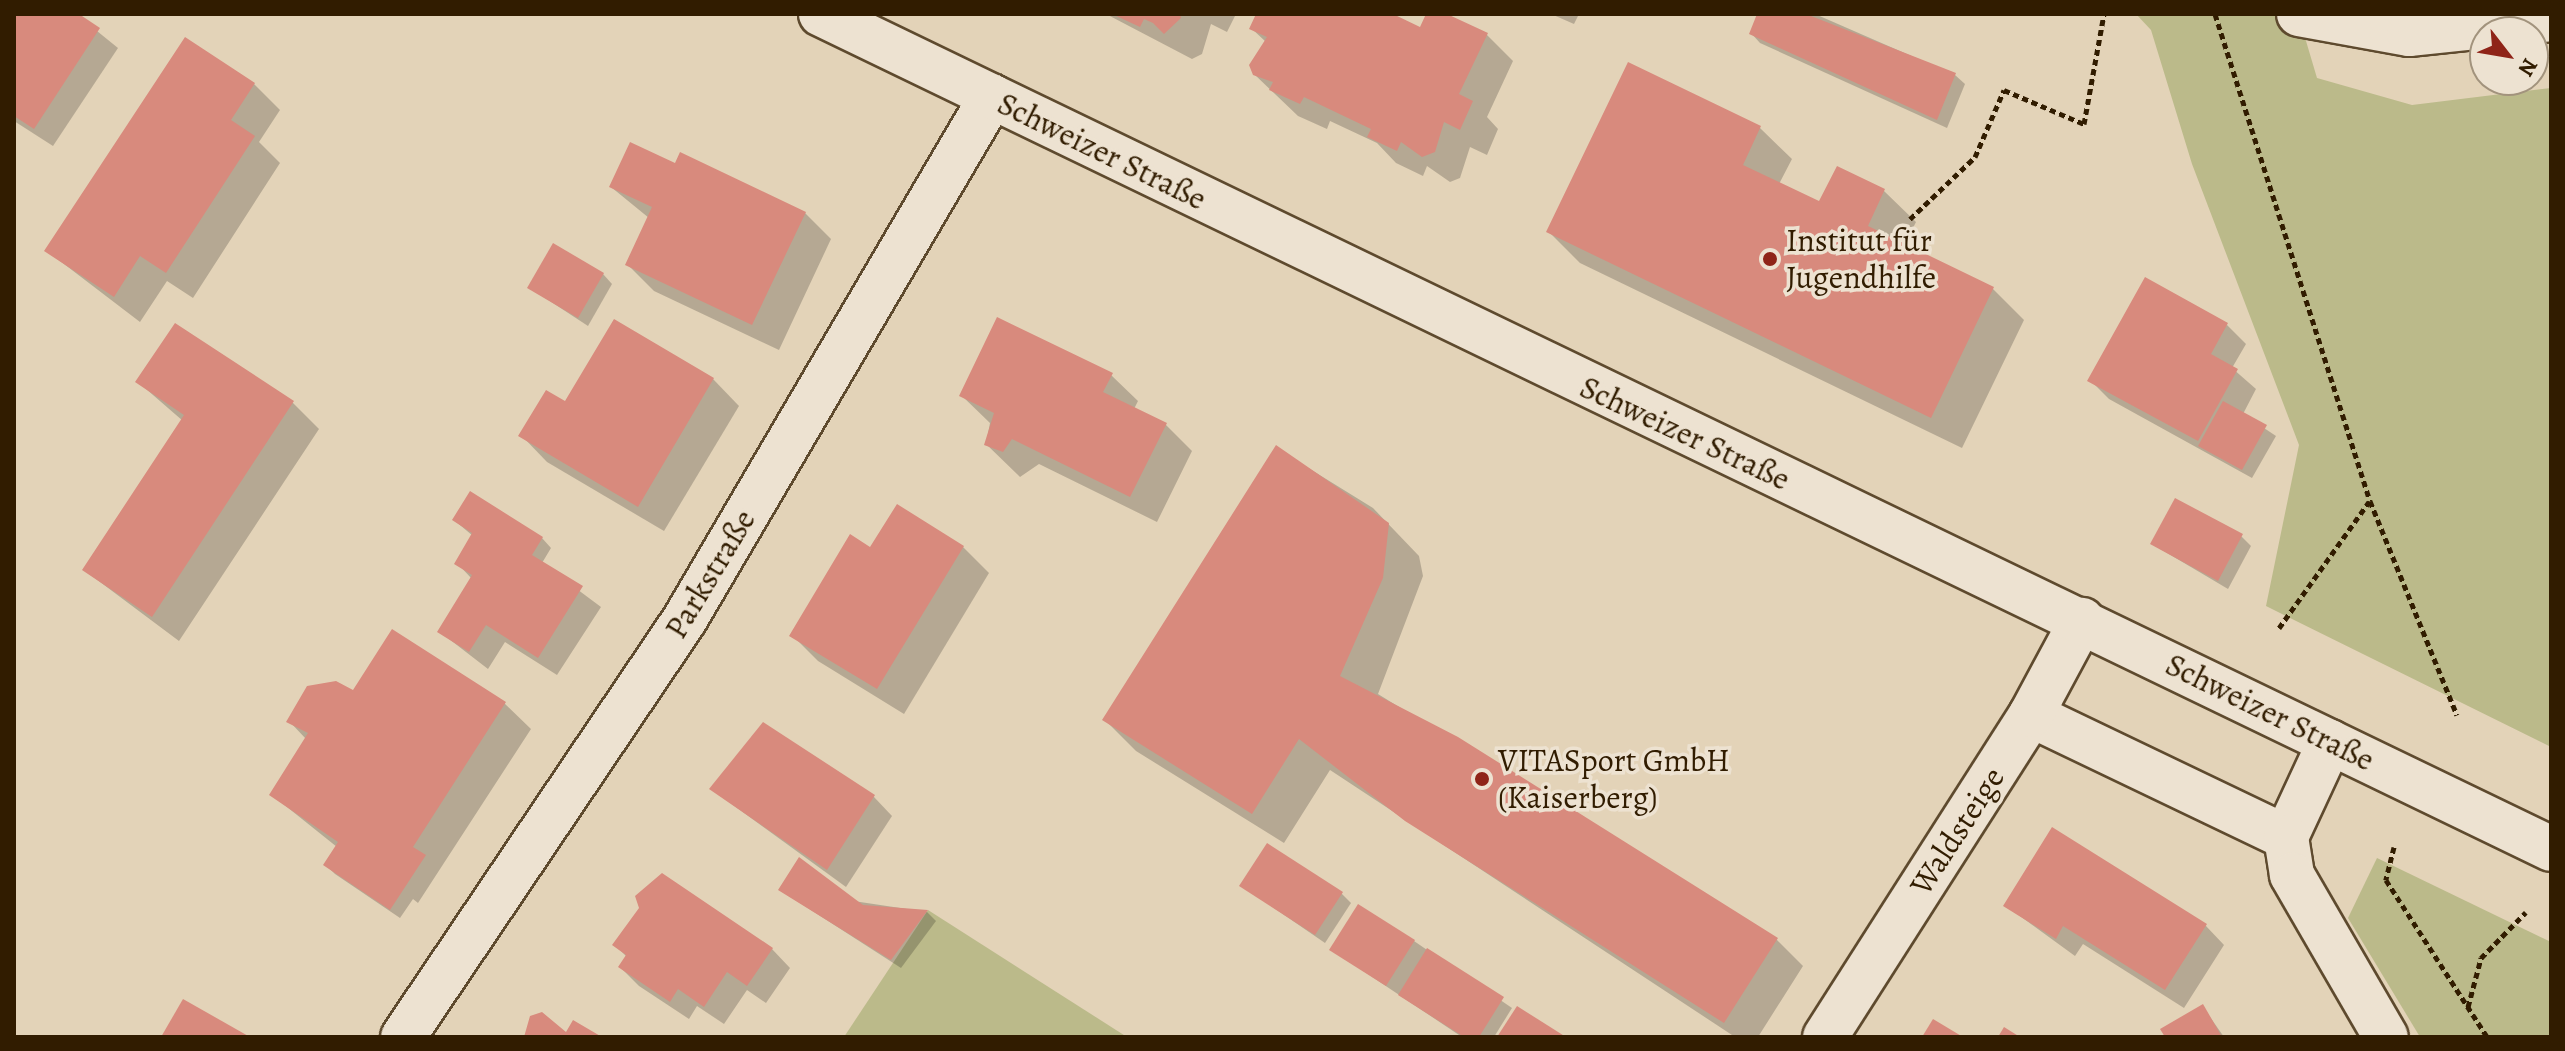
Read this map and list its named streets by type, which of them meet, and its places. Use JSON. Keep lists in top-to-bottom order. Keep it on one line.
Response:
{"streets":{"street":["Schweizer Straße","Parkstraße","Waldsteige"]},"crossings":[["Schweizer Straße","Parkstraße"],["Schweizer Straße","Waldsteige"]],"places":["Institut für Jugendhilfe","VITASport GmbH (Kaiserberg)"],"north":"bottom right"}
